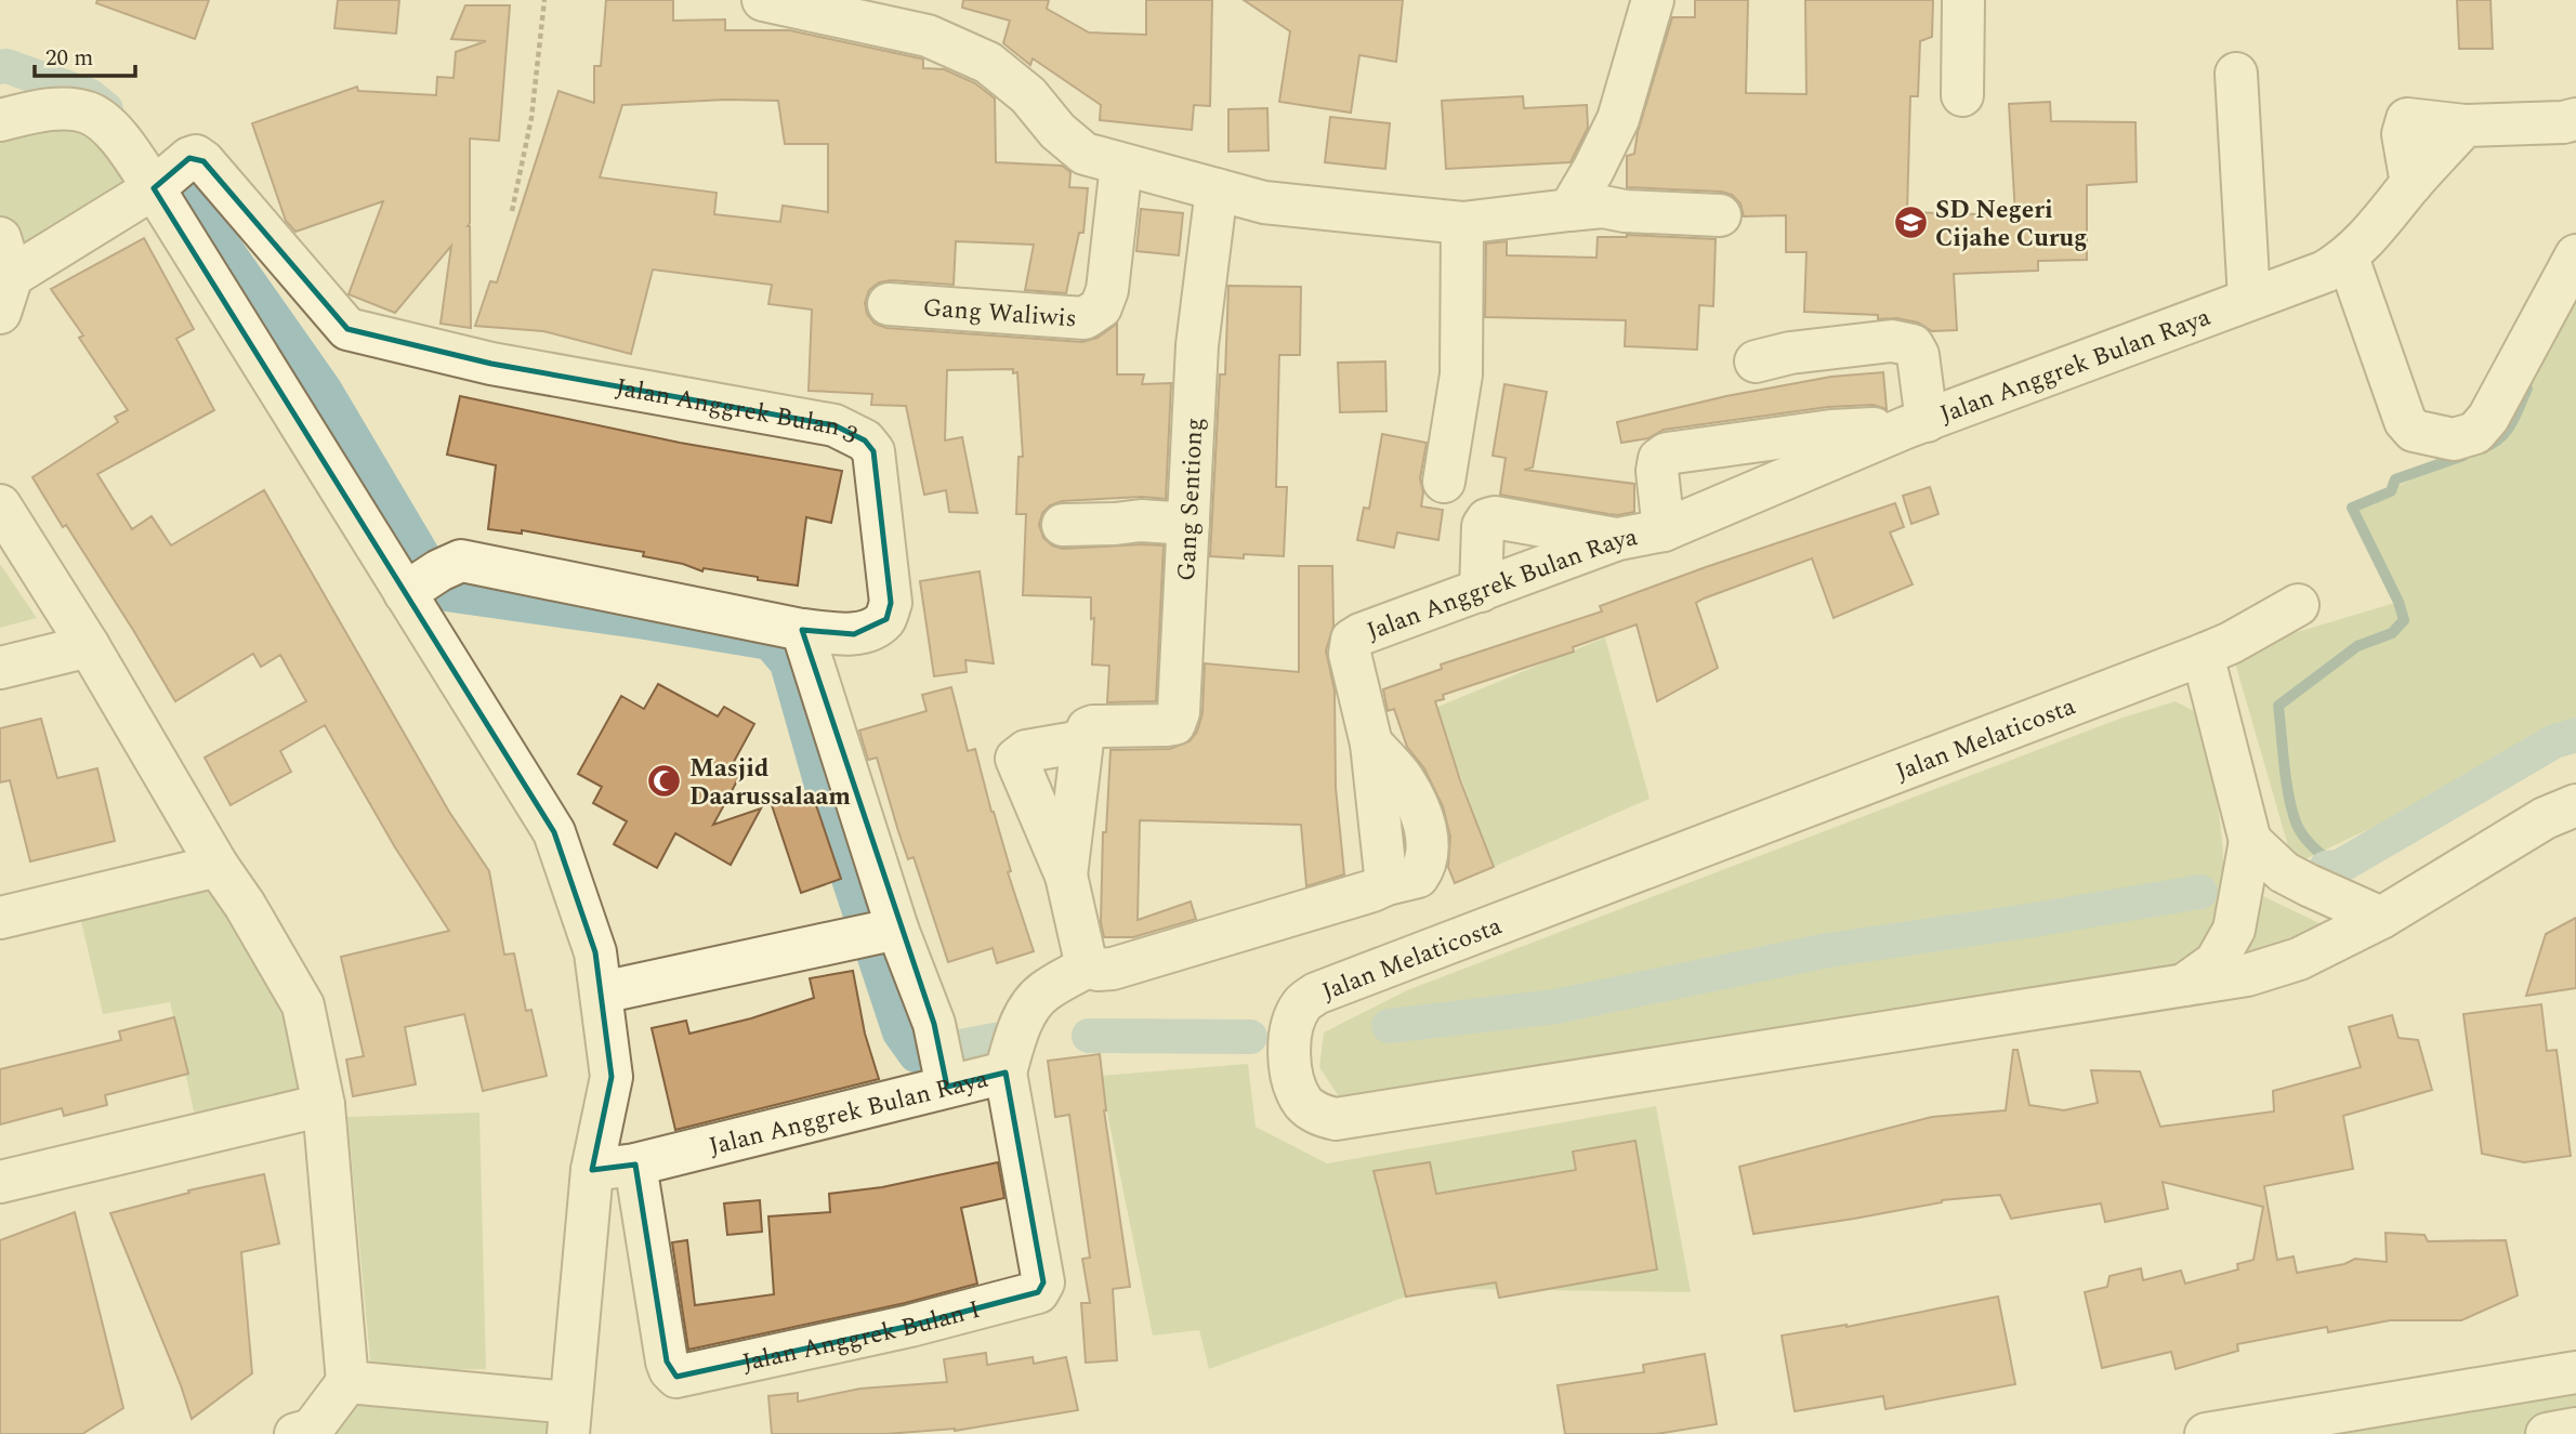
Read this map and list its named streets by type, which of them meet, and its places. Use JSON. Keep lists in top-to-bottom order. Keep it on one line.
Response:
{"streets":{"street":["Gang Waliwis","Jalan Anggrek Bulan Raya","Jalan Anggrek Bulan 3","Gang Sentiong","Jalan Melaticosta","Jalan Anggrek Bulan I"]},"crossings":[["Jalan Anggrek Bulan Raya","Jalan Anggrek Bulan I"]],"places":{"school or university":["SD Negeri Cijahe Curug"],"mosque":["Masjid Daarussalaam"]},"scale_bar":"20 m"}
